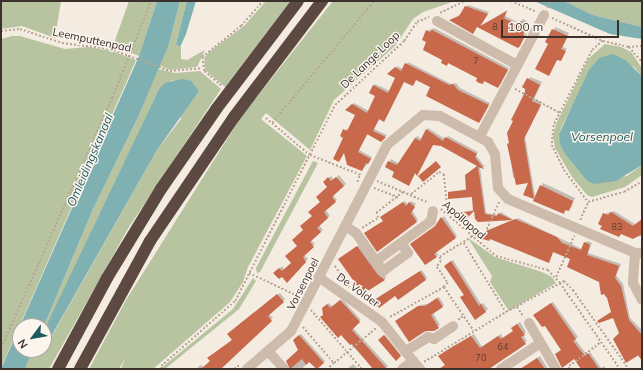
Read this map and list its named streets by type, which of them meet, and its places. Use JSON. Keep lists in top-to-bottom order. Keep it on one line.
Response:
{"streets":{"street":["Vorsenpoel","De Volder"],"path":["Leemputtenpad","De Lange Loop","Apollopad"]},"crossings":[["De Lange Loop","Apollopad"],["Apollopad","Vorsenpoel"],["Vorsenpoel","De Volder"]],"water":["Vorsenpoel","Omleidingskanaal"],"house_numbers":["8","7","83","64","70"],"scale_bar":"100 m","north":"bottom left"}
